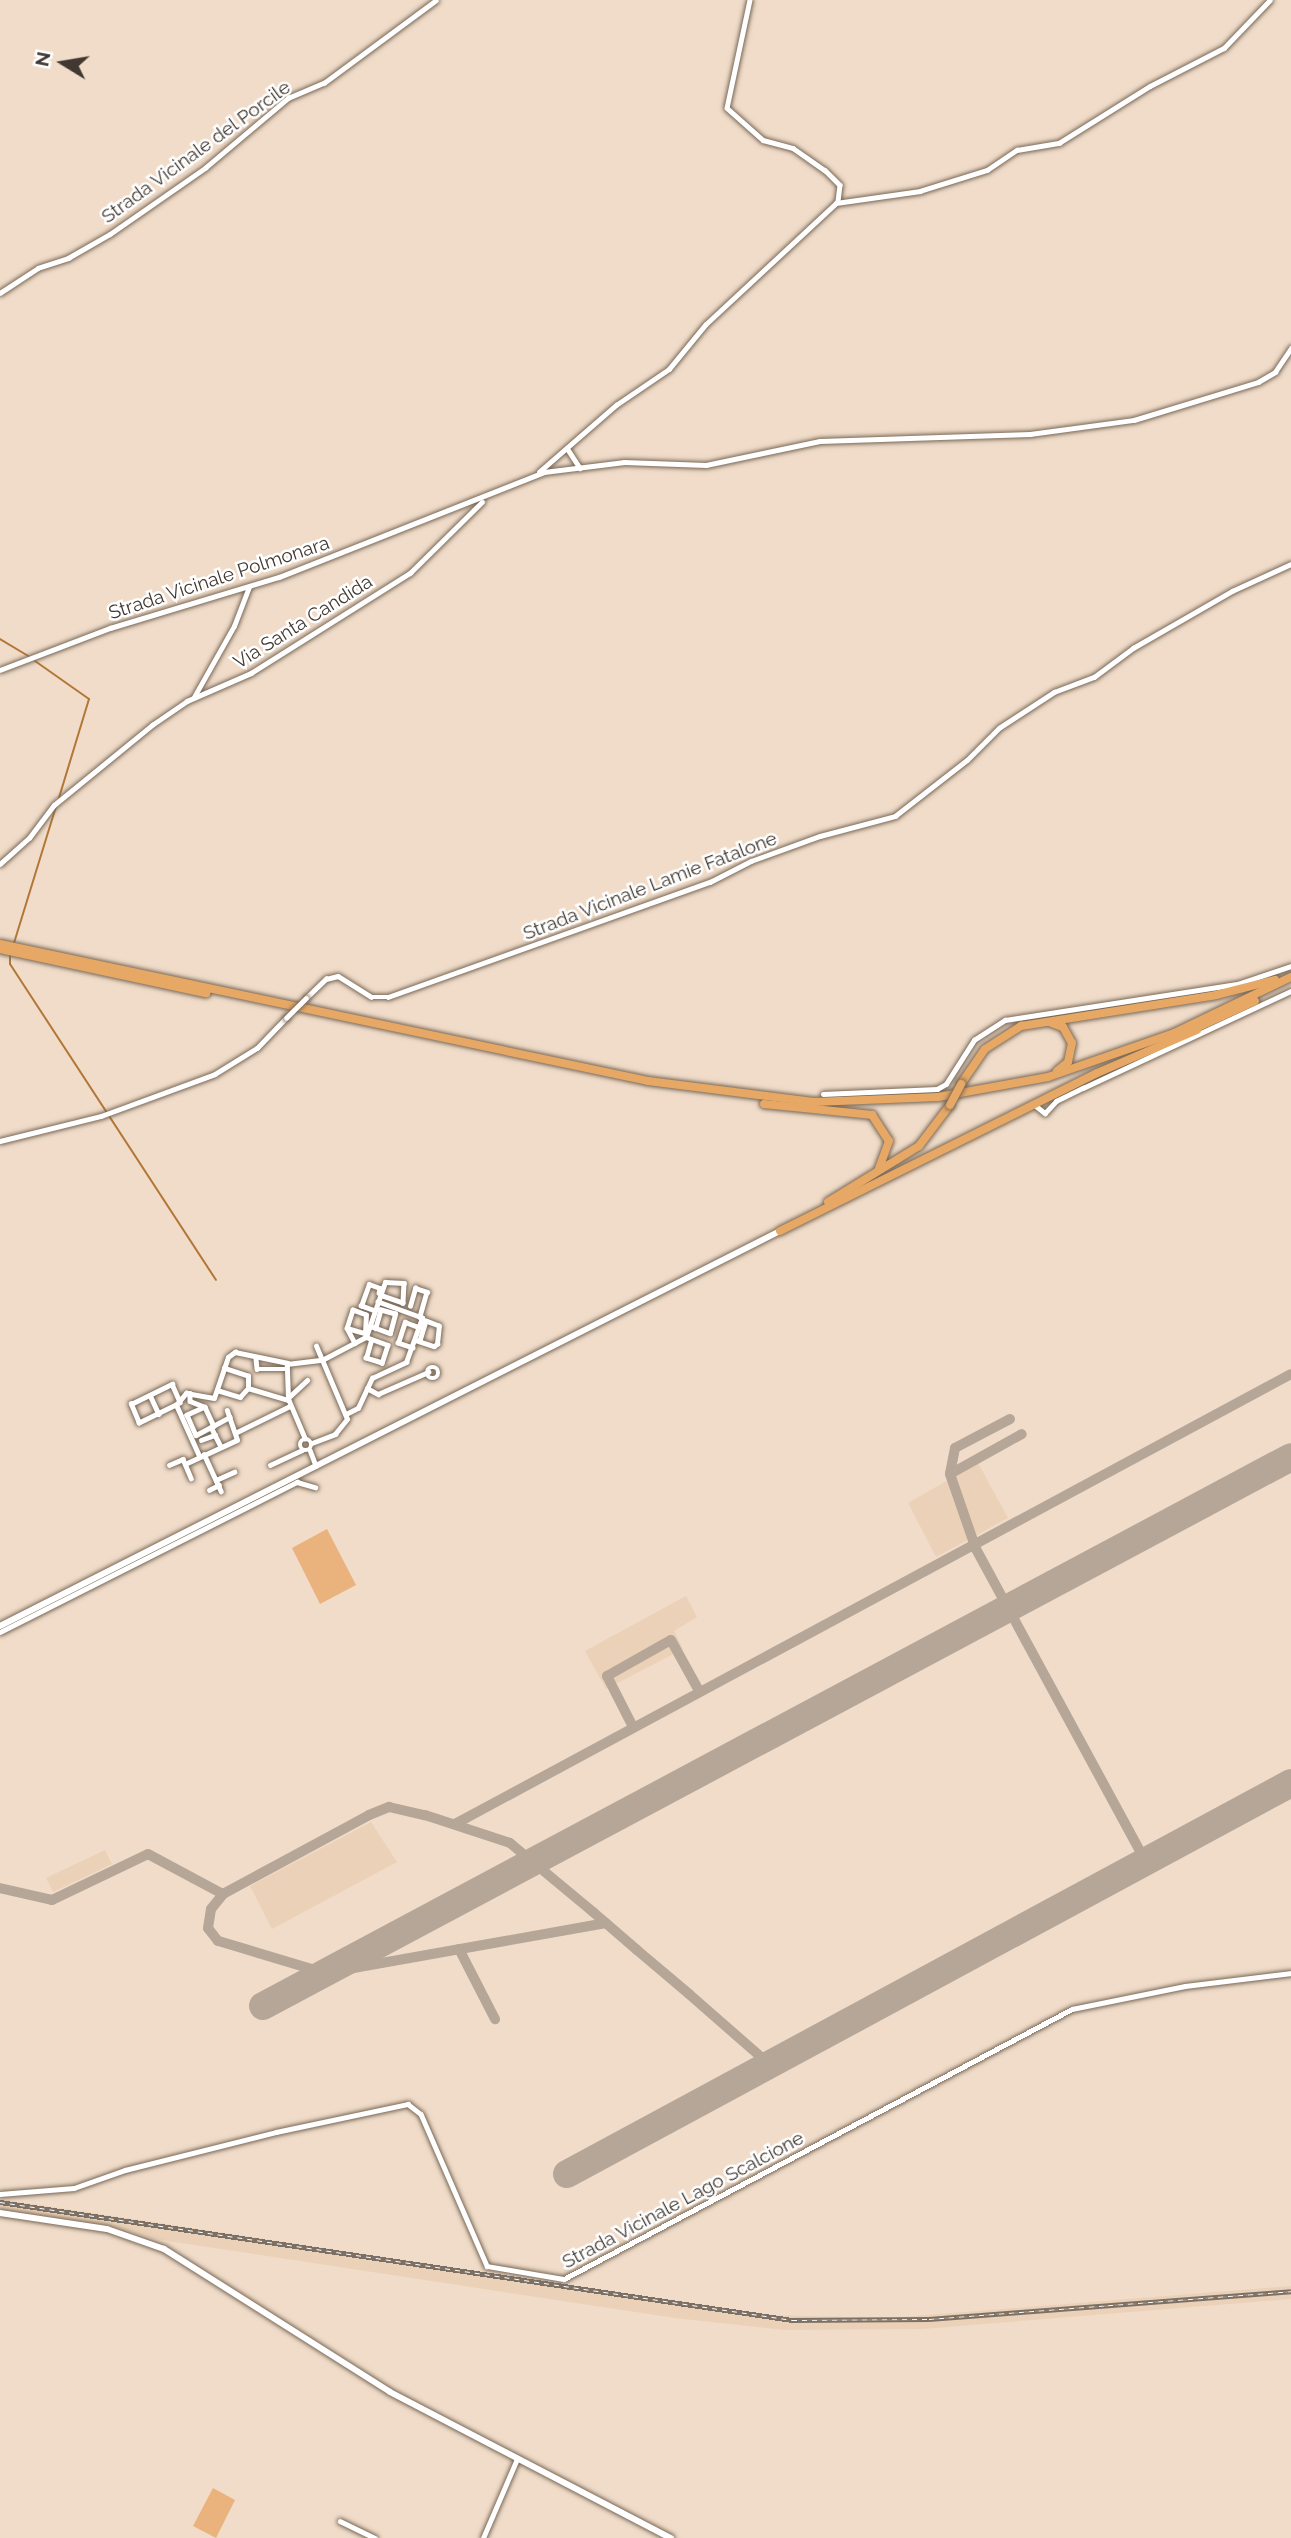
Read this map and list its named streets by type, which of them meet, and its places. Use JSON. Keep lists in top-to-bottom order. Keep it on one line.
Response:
{"streets":{"street":["Strada Vicinale del Porcile","Strada Vicinale Polmonara","Via Santa Candida","Strada Vicinale Lamie Fatalone","Strada Vicinale Lago Scalcione"]},"crossings":[["Strada Vicinale Polmonara","Via Santa Candida"]],"north":"left"}
